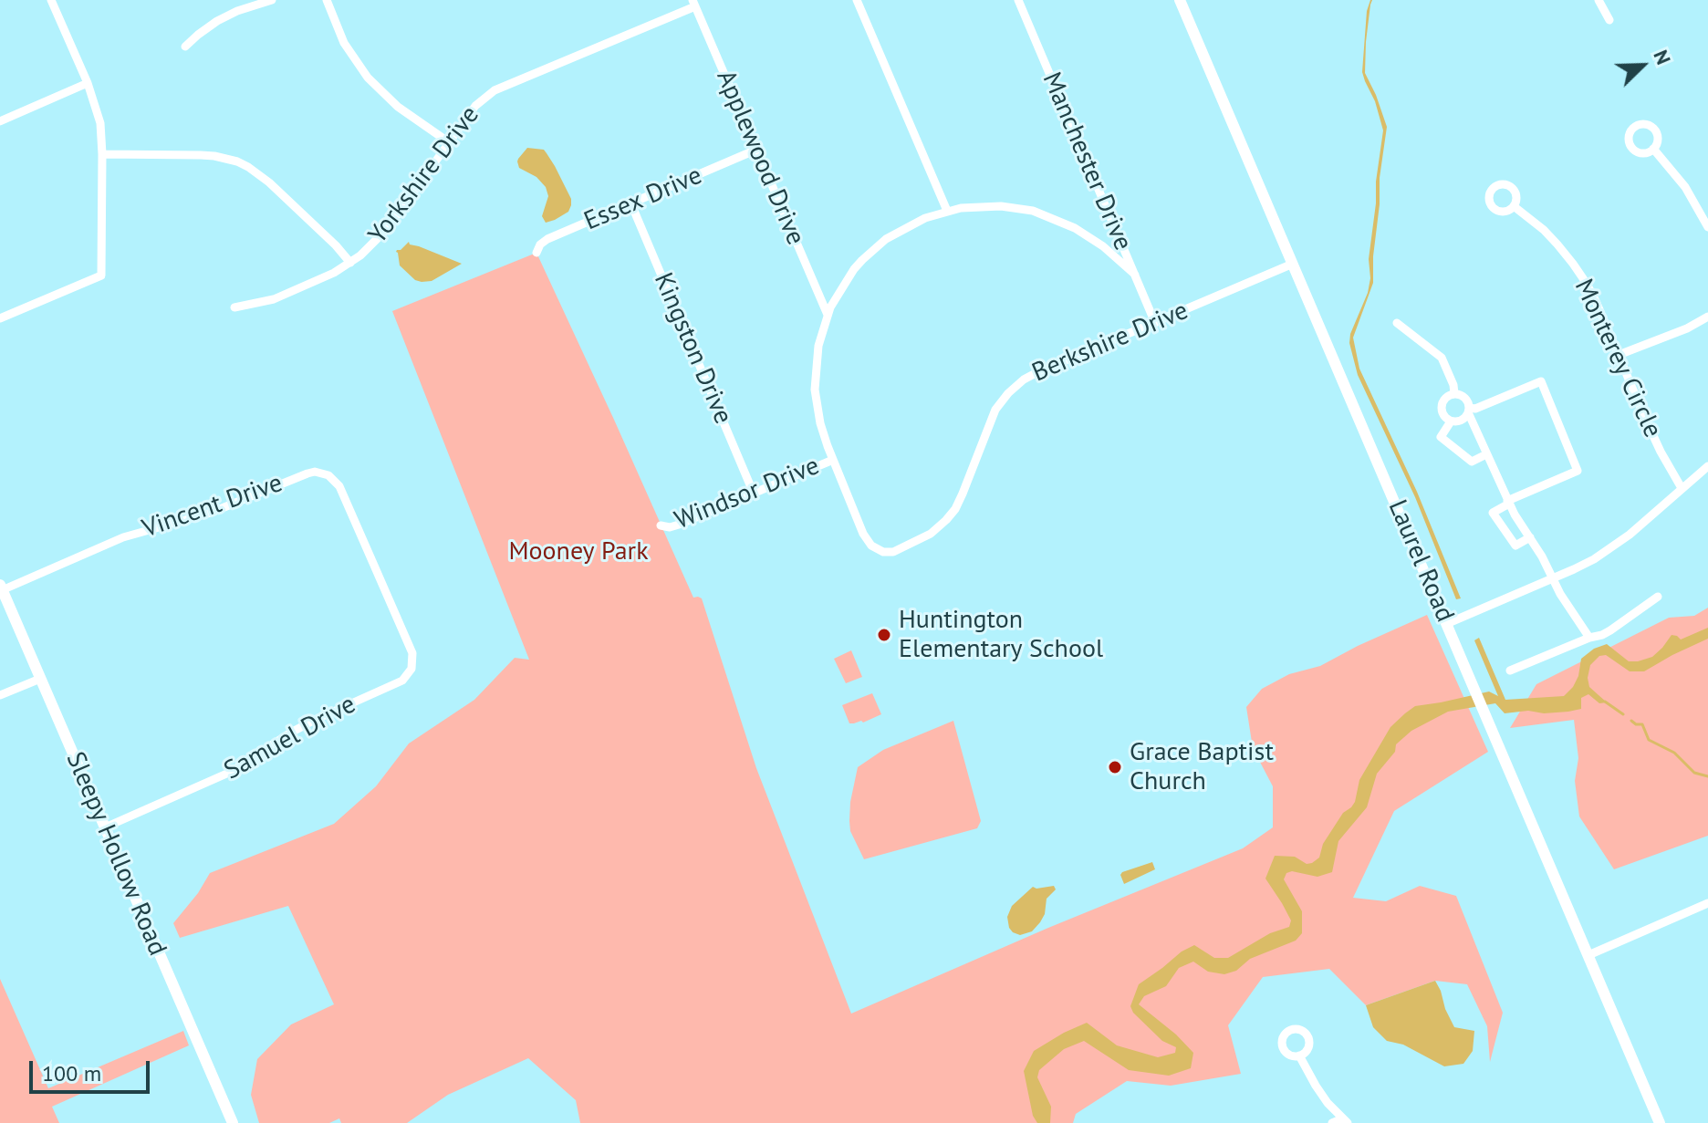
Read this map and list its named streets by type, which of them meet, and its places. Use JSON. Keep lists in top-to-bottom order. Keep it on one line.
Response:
{"streets":{"street":["Applewood Drive","Manchester Drive","Yorkshire Drive","Essex Drive","Berkshire Drive","Kingston Drive","Monterey Circle","Windsor Drive","Vincent Drive","Laurel Road","Samuel Drive","Sleepy Hollow Road"]},"crossings":[["Applewood Drive","Yorkshire Drive"],["Applewood Drive","Essex Drive"],["Manchester Drive","Berkshire Drive"],["Essex Drive","Kingston Drive"],["Berkshire Drive","Windsor Drive"],["Berkshire Drive","Laurel Road"],["Kingston Drive","Windsor Drive"],["Vincent Drive","Samuel Drive"],["Vincent Drive","Sleepy Hollow Road"],["Samuel Drive","Sleepy Hollow Road"]],"parks":["Mooney Park"],"places":["Huntington Elementary School","Grace Baptist Church"],"scale_bar":"100 m","north":"top right"}
